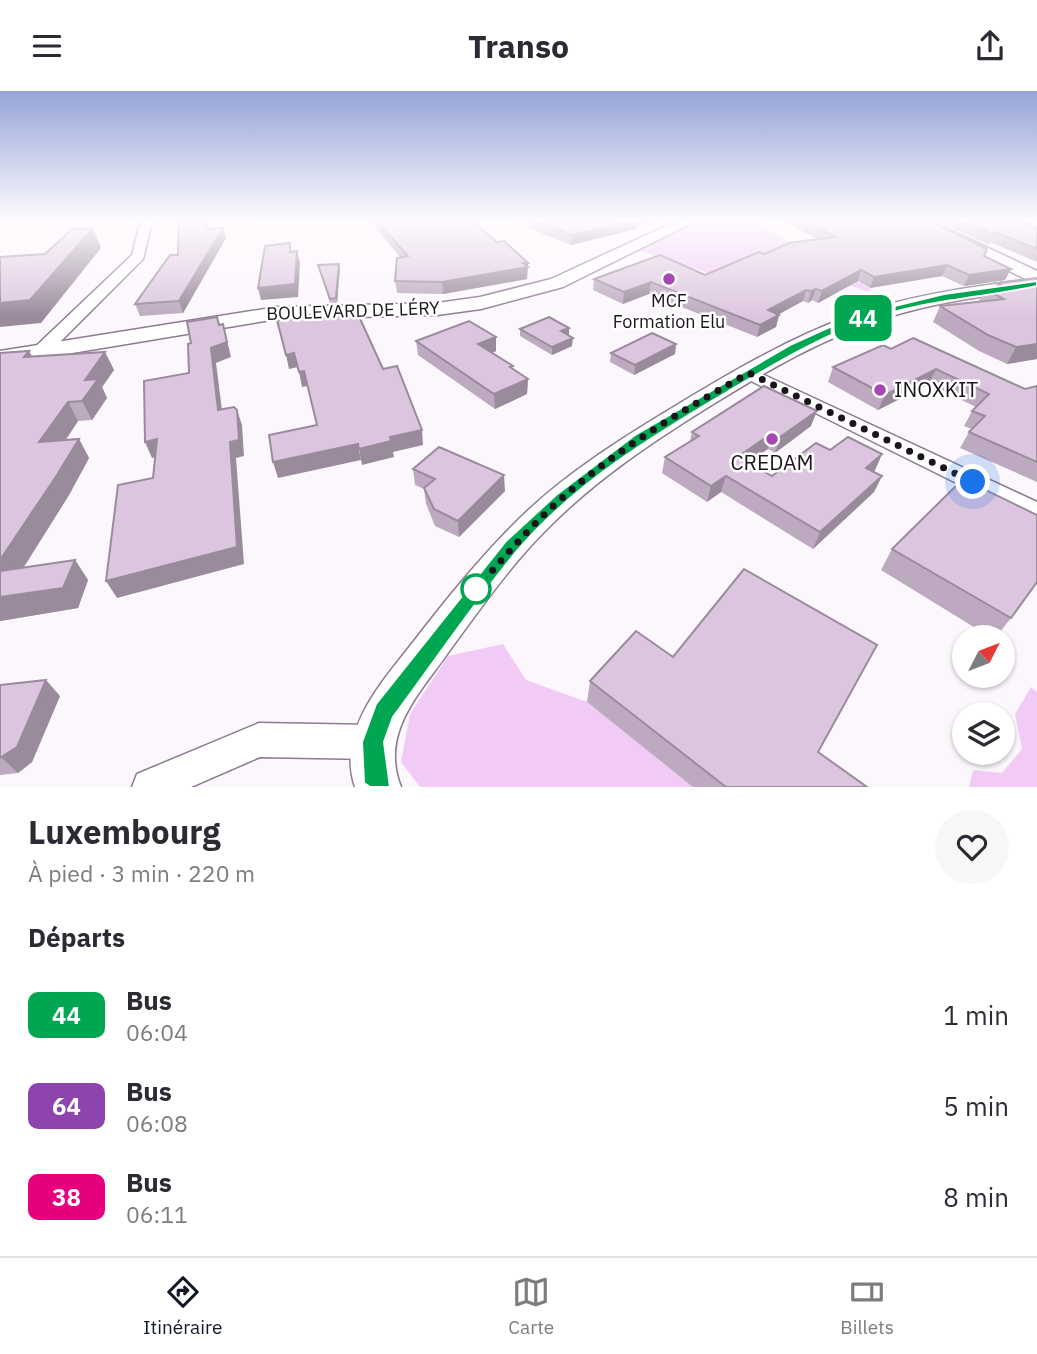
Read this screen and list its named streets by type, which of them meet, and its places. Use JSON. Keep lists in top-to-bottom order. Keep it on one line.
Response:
{"streets":{"street":["BOULEVARD DE LÉRY"]},"places":["MCF Formation Elu","INOXKIT","CREDAM"],"lines":["bus line 44"],"north":"top right","page":{"header":"Transo","on_map":"44","heading":[["Luxembourg","À pied · 3 min · 220 m"],"Départs"],"list":[{"mark":"44","name":"Bus","note":"06:04","value":"1 min"},{"mark":"64","name":"Bus","note":"06:08","value":"5 min"},{"mark":"38","name":"Bus","note":"06:11","value":"8 min"}],"tabs":["Itinéraire","Carte","Billets"]}}
